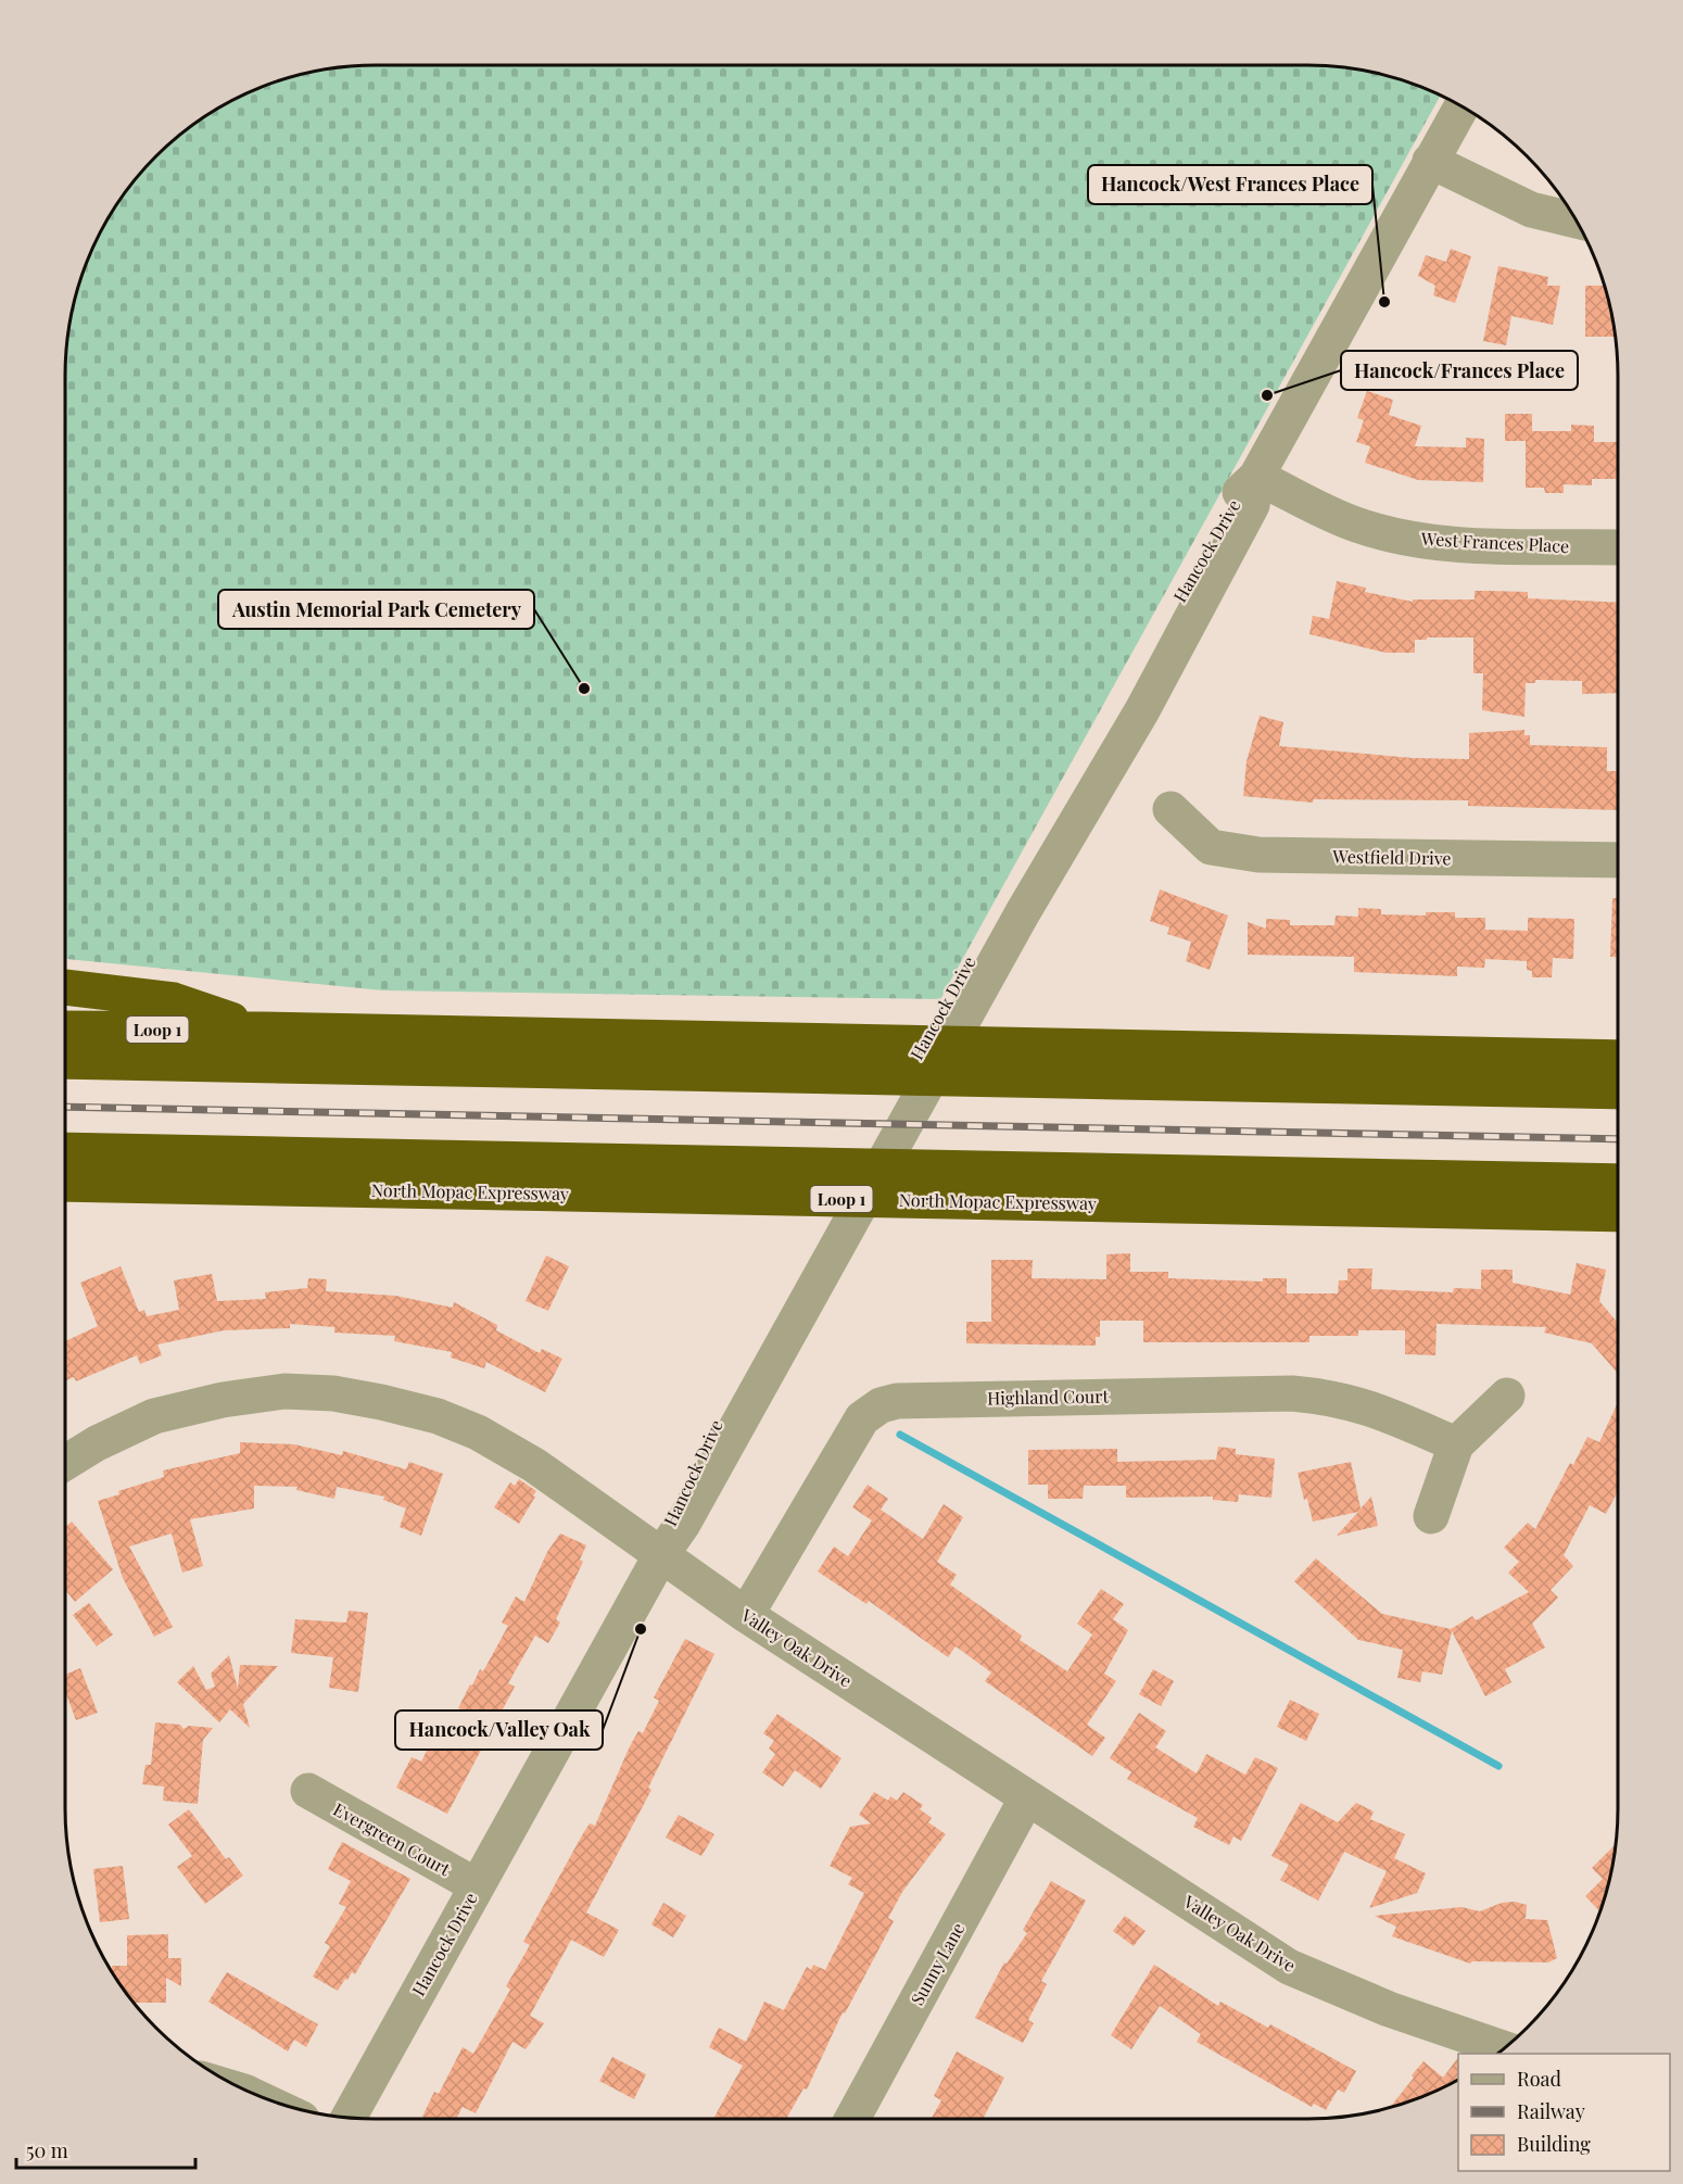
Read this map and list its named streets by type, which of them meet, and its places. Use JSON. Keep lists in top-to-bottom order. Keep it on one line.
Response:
{"streets":{"highway":["Loop 1","North Mopac Expressway"],"street":["West Frances Place","Hancock Drive","Westfield Drive","Highland Court","Valley Oak Drive","Evergreen Court","Sunny Lane"]},"crossings":[["West Frances Place","Hancock Drive"],["Hancock Drive","Valley Oak Drive"],["Hancock Drive","Evergreen Court"],["Highland Court","Valley Oak Drive"],["Valley Oak Drive","Sunny Lane"]],"places":["Hancock/West Frances Place","Hancock/Frances Place","Austin Memorial Park Cemetery","Hancock/Valley Oak"],"legend":["Road","Railway","Building"],"scale_bar":"50 m"}
